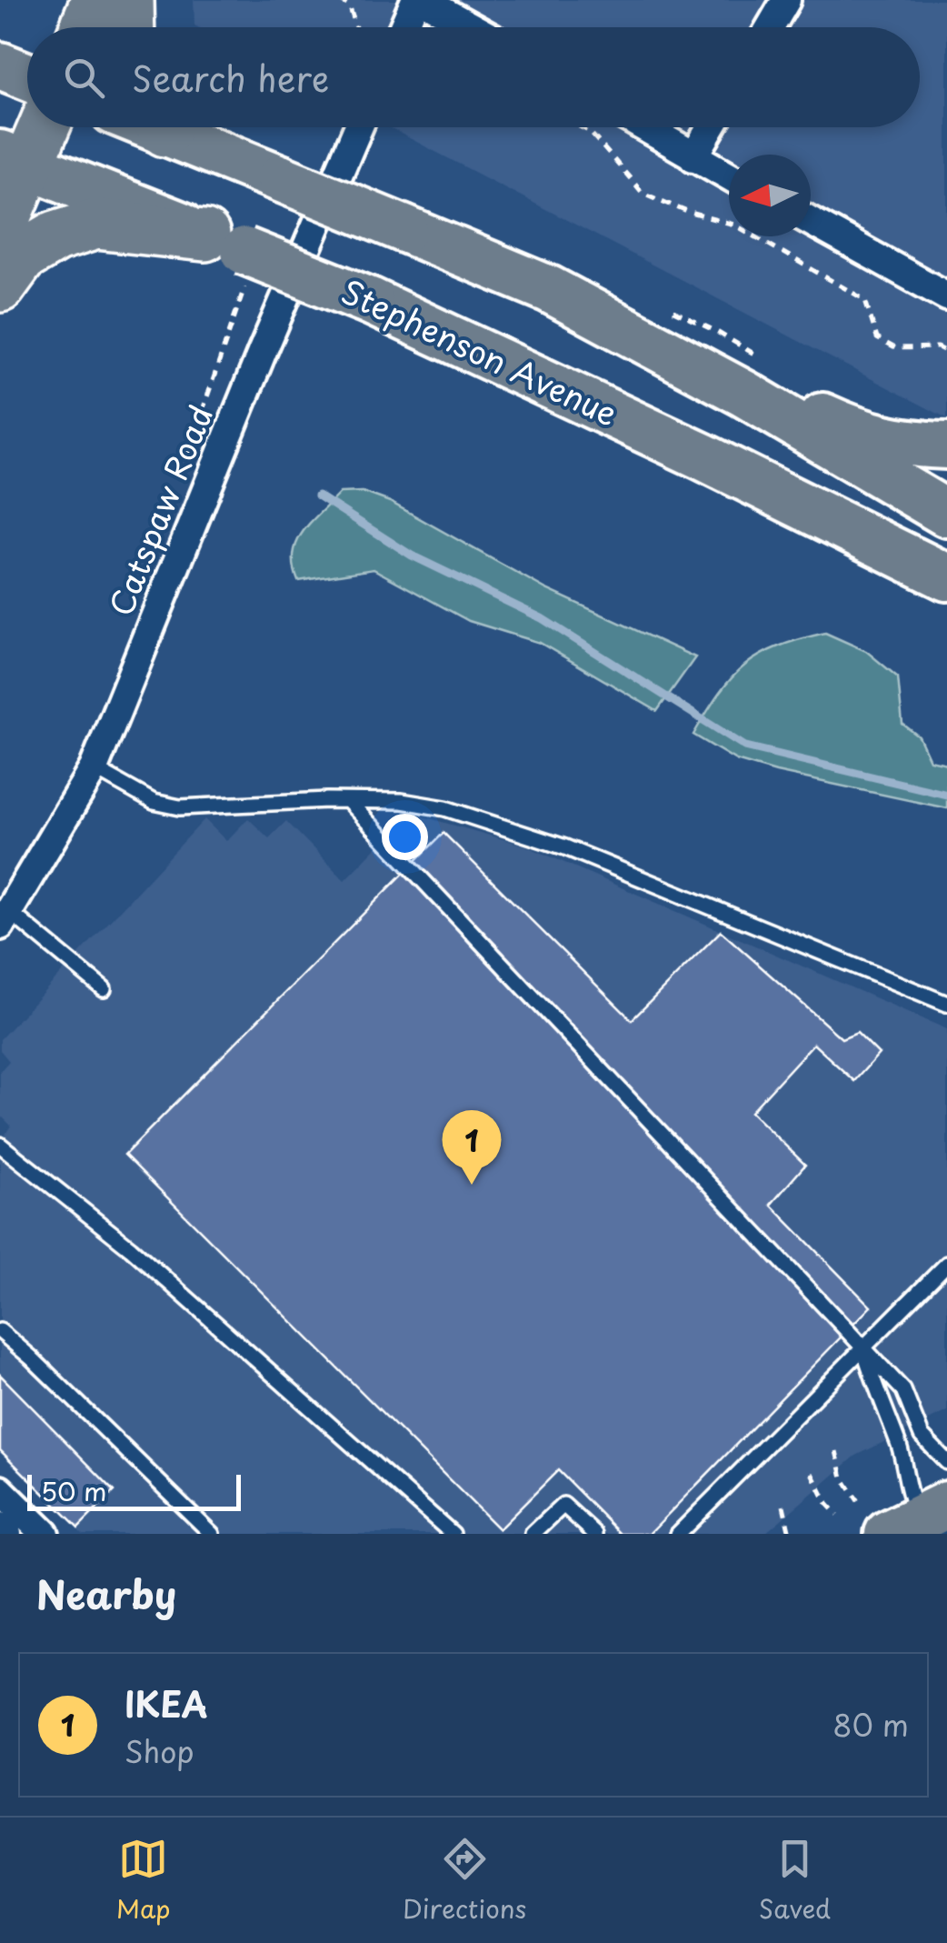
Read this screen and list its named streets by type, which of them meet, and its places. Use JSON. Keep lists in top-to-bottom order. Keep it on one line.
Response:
{"streets":{"main road":["Stephenson Avenue"],"street":["Catspaw Road"]},"scale_bar":"50 m","north":"left","page":{"search":"Search here","pins":"1","scale":"50 m","heading":"Nearby","list":[{"mark":"1","name":"IKEA","note":"Shop","value":"80 m"}],"nav":["Map","Directions","Saved"]}}
